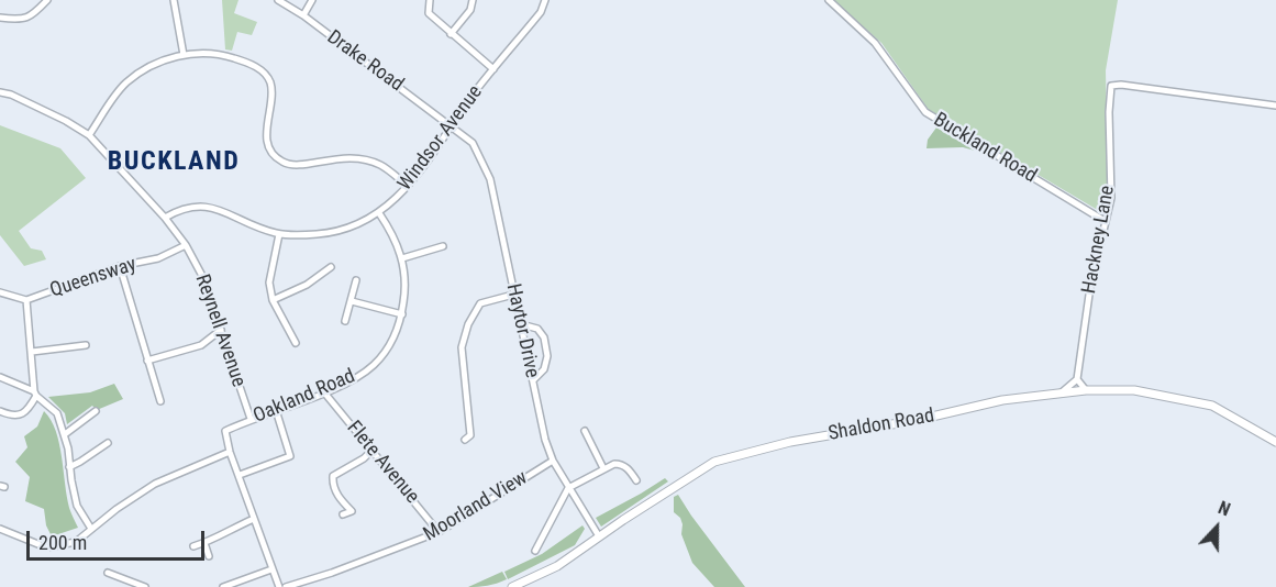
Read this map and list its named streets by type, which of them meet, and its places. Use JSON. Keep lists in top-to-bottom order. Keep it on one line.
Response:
{"streets":{"street":["Drake Road","Windsor Avenue","Buckland Road","Hackney Lane","Queensway","Reynell Avenue","Haytor Drive","Oakland Road","Shaldon Road","Flete Avenue","Moorland View"]},"crossings":[["Drake Road","Windsor Avenue"],["Drake Road","Haytor Drive"],["Windsor Avenue","Reynell Avenue"],["Windsor Avenue","Haytor Drive"],["Windsor Avenue","Oakland Road"],["Buckland Road","Hackney Lane"],["Queensway","Reynell Avenue"],["Reynell Avenue","Oakland Road"],["Haytor Drive","Shaldon Road"],["Haytor Drive","Moorland View"],["Oakland Road","Flete Avenue"],["Flete Avenue","Moorland View"]],"districts":["BUCKLAND"],"scale_bar":"200 m","north":"top"}
